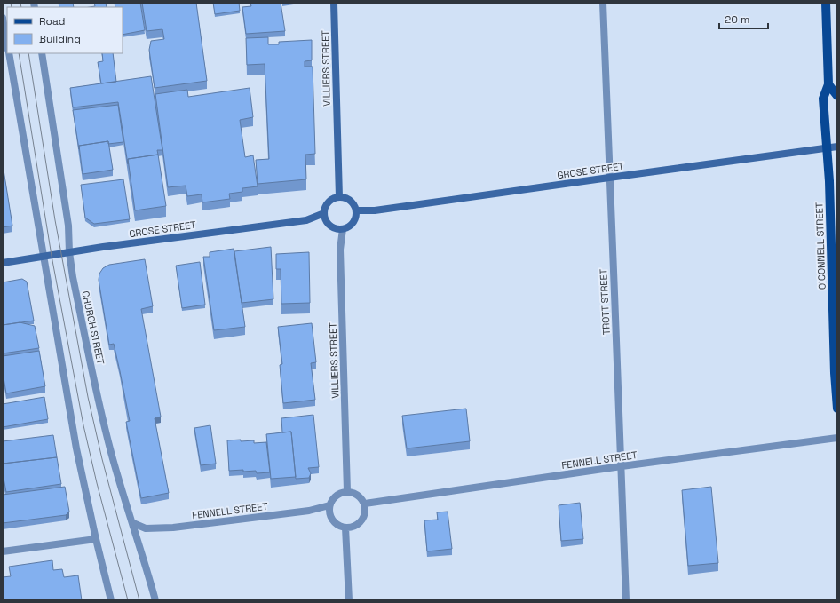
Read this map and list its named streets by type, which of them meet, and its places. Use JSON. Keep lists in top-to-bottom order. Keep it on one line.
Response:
{"streets":{"main road":["O'CONNELL STREET"],"street":["VILLIERS STREET","GROSE STREET","TROTT STREET","CHURCH STREET","FENNELL STREET"]},"crossings":[["VILLIERS STREET","GROSE STREET"],["VILLIERS STREET","FENNELL STREET"],["GROSE STREET","O'CONNELL STREET"],["GROSE STREET","TROTT STREET"],["GROSE STREET","CHURCH STREET"],["TROTT STREET","FENNELL STREET"],["CHURCH STREET","FENNELL STREET"]],"legend":["Road","Building"],"scale_bar":"20 m"}
